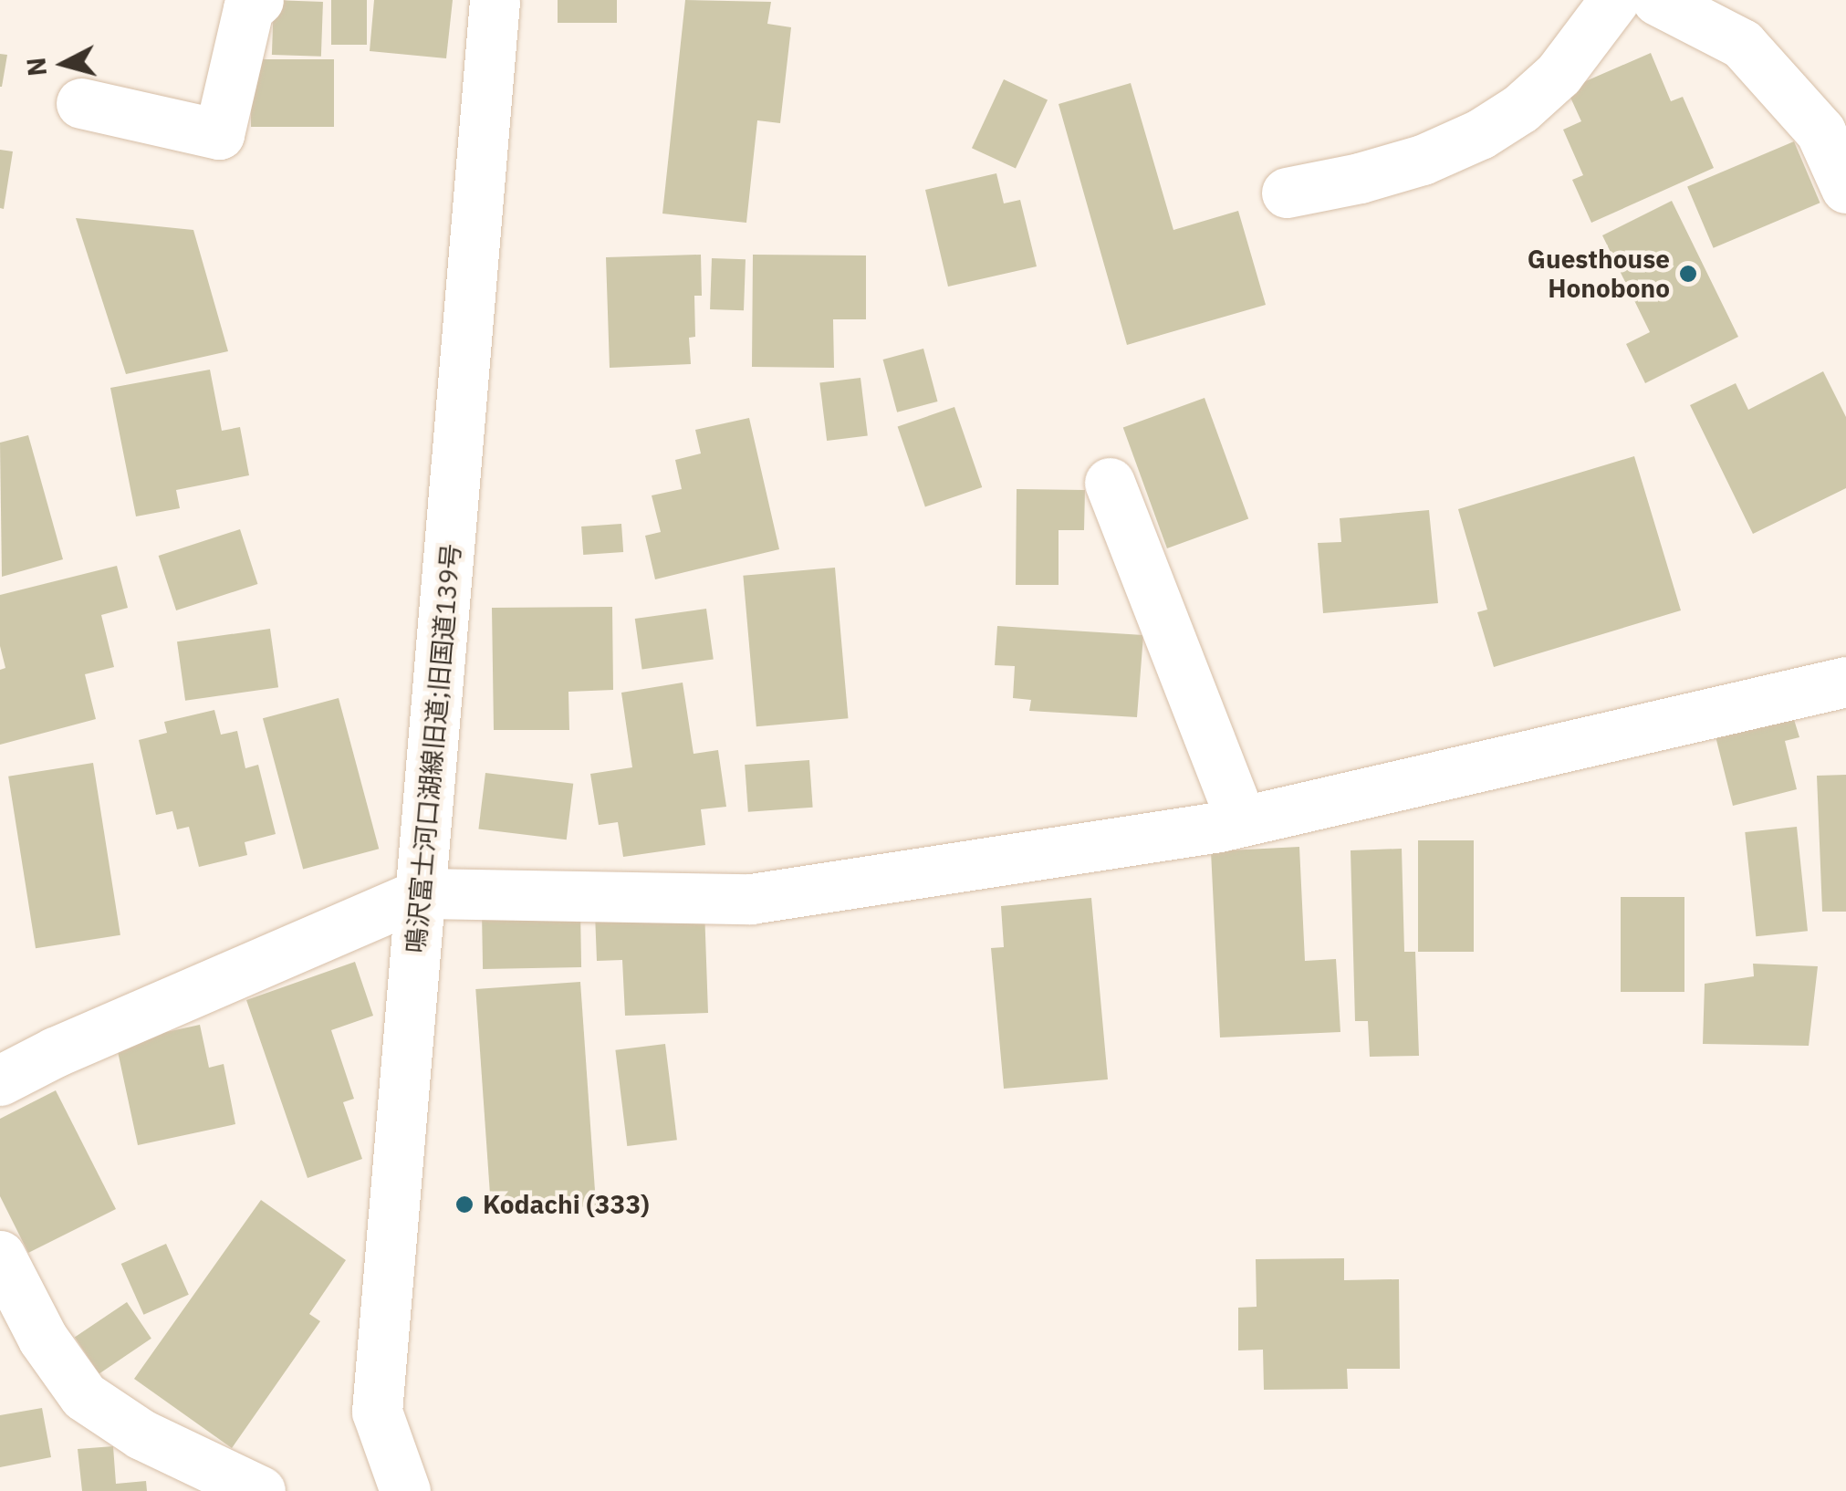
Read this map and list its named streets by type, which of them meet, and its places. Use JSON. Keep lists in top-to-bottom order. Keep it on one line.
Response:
{"streets":{"street":["鳴沢富士河口湖線旧道;旧国道139号"]},"places":["Guesthouse Honobono","Kodachi (333)"],"north":"left"}
